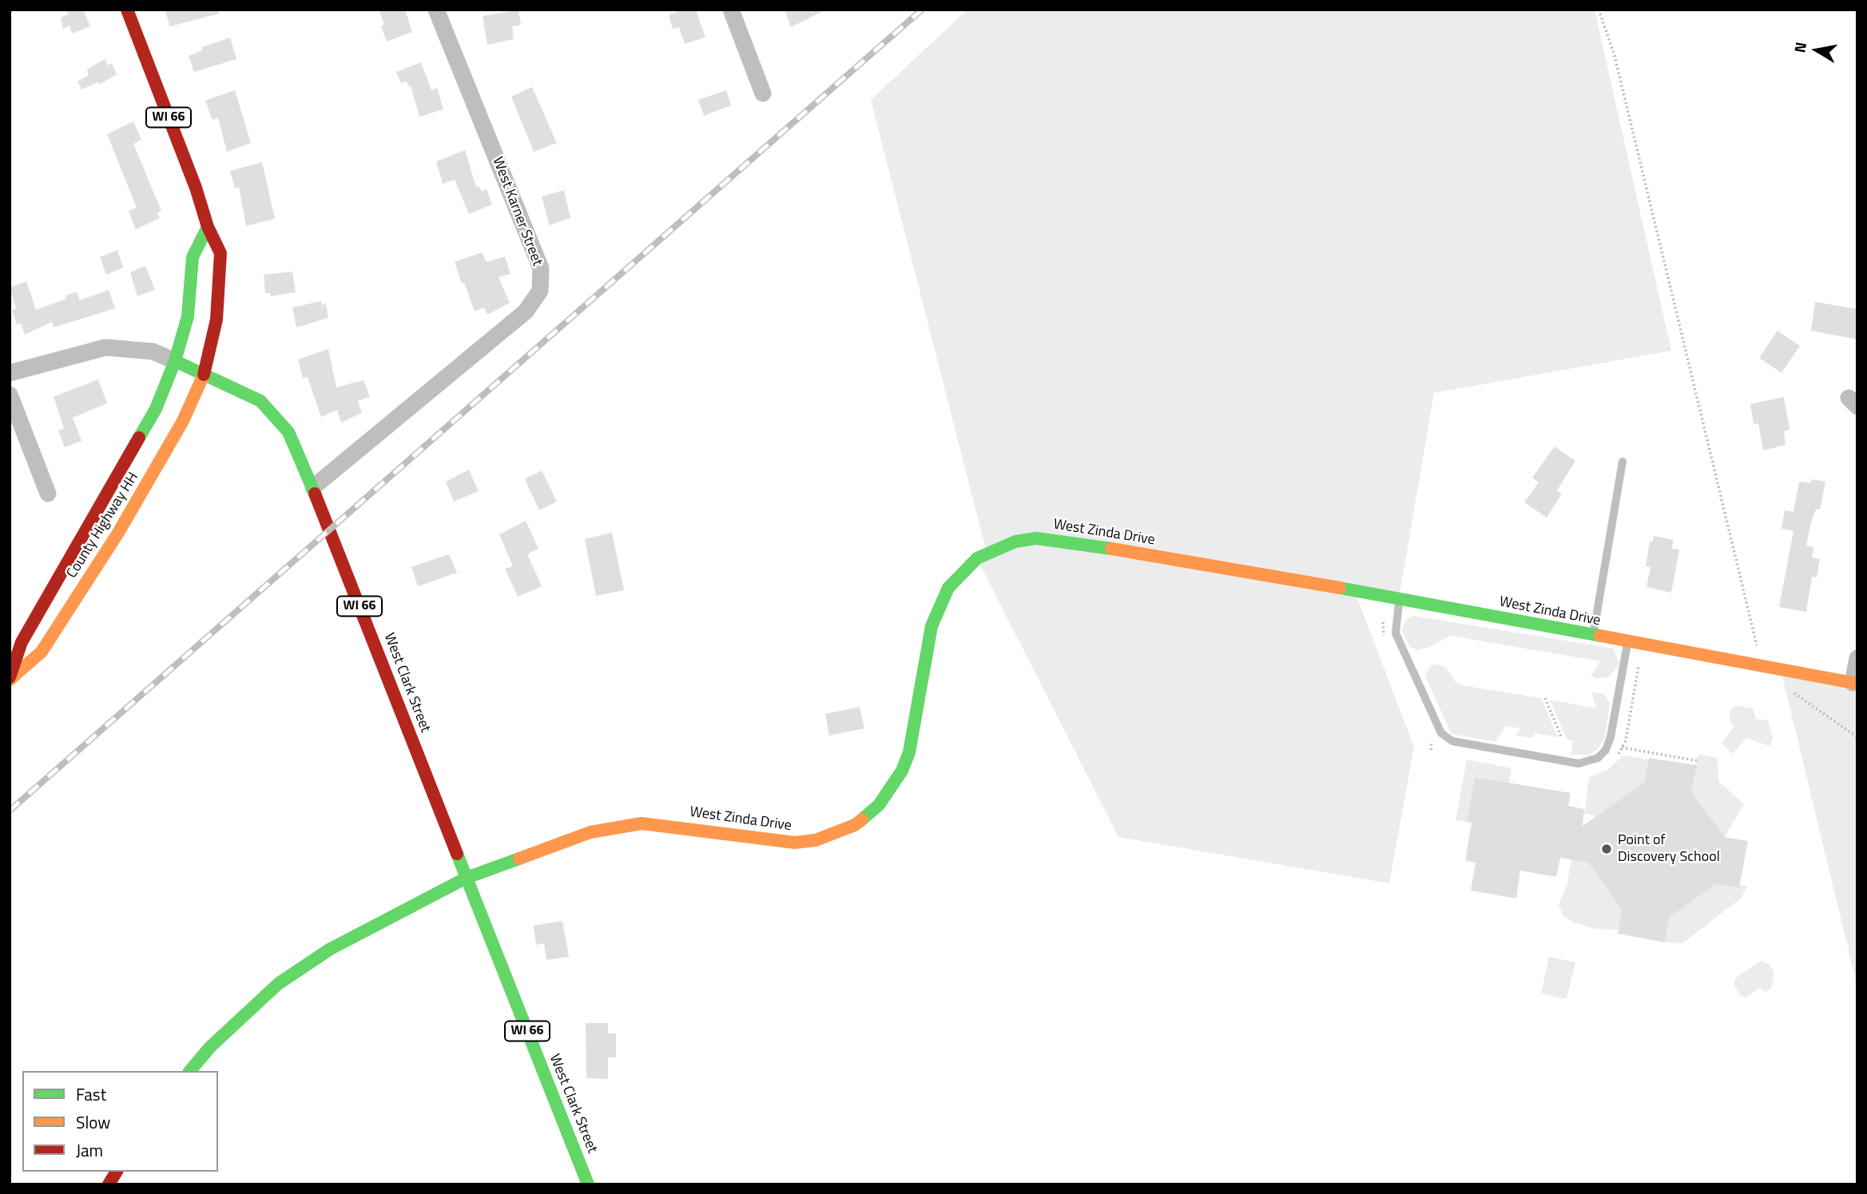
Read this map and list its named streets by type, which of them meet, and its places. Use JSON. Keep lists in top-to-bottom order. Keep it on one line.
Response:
{"streets":{"main road":["WI 66","County Highway HH","West Zinda Drive","West Clark Street"],"street":["West Karner Street"]},"crossings":[["WI 66","County Highway HH"],["WI 66","West Clark Street"],["West Karner Street","West Clark Street"],["County Highway HH","West Clark Street"],["West Zinda Drive","West Clark Street"]],"places":["Point of Discovery School"],"legend":["Fast","Slow","Jam"],"north":"left"}
